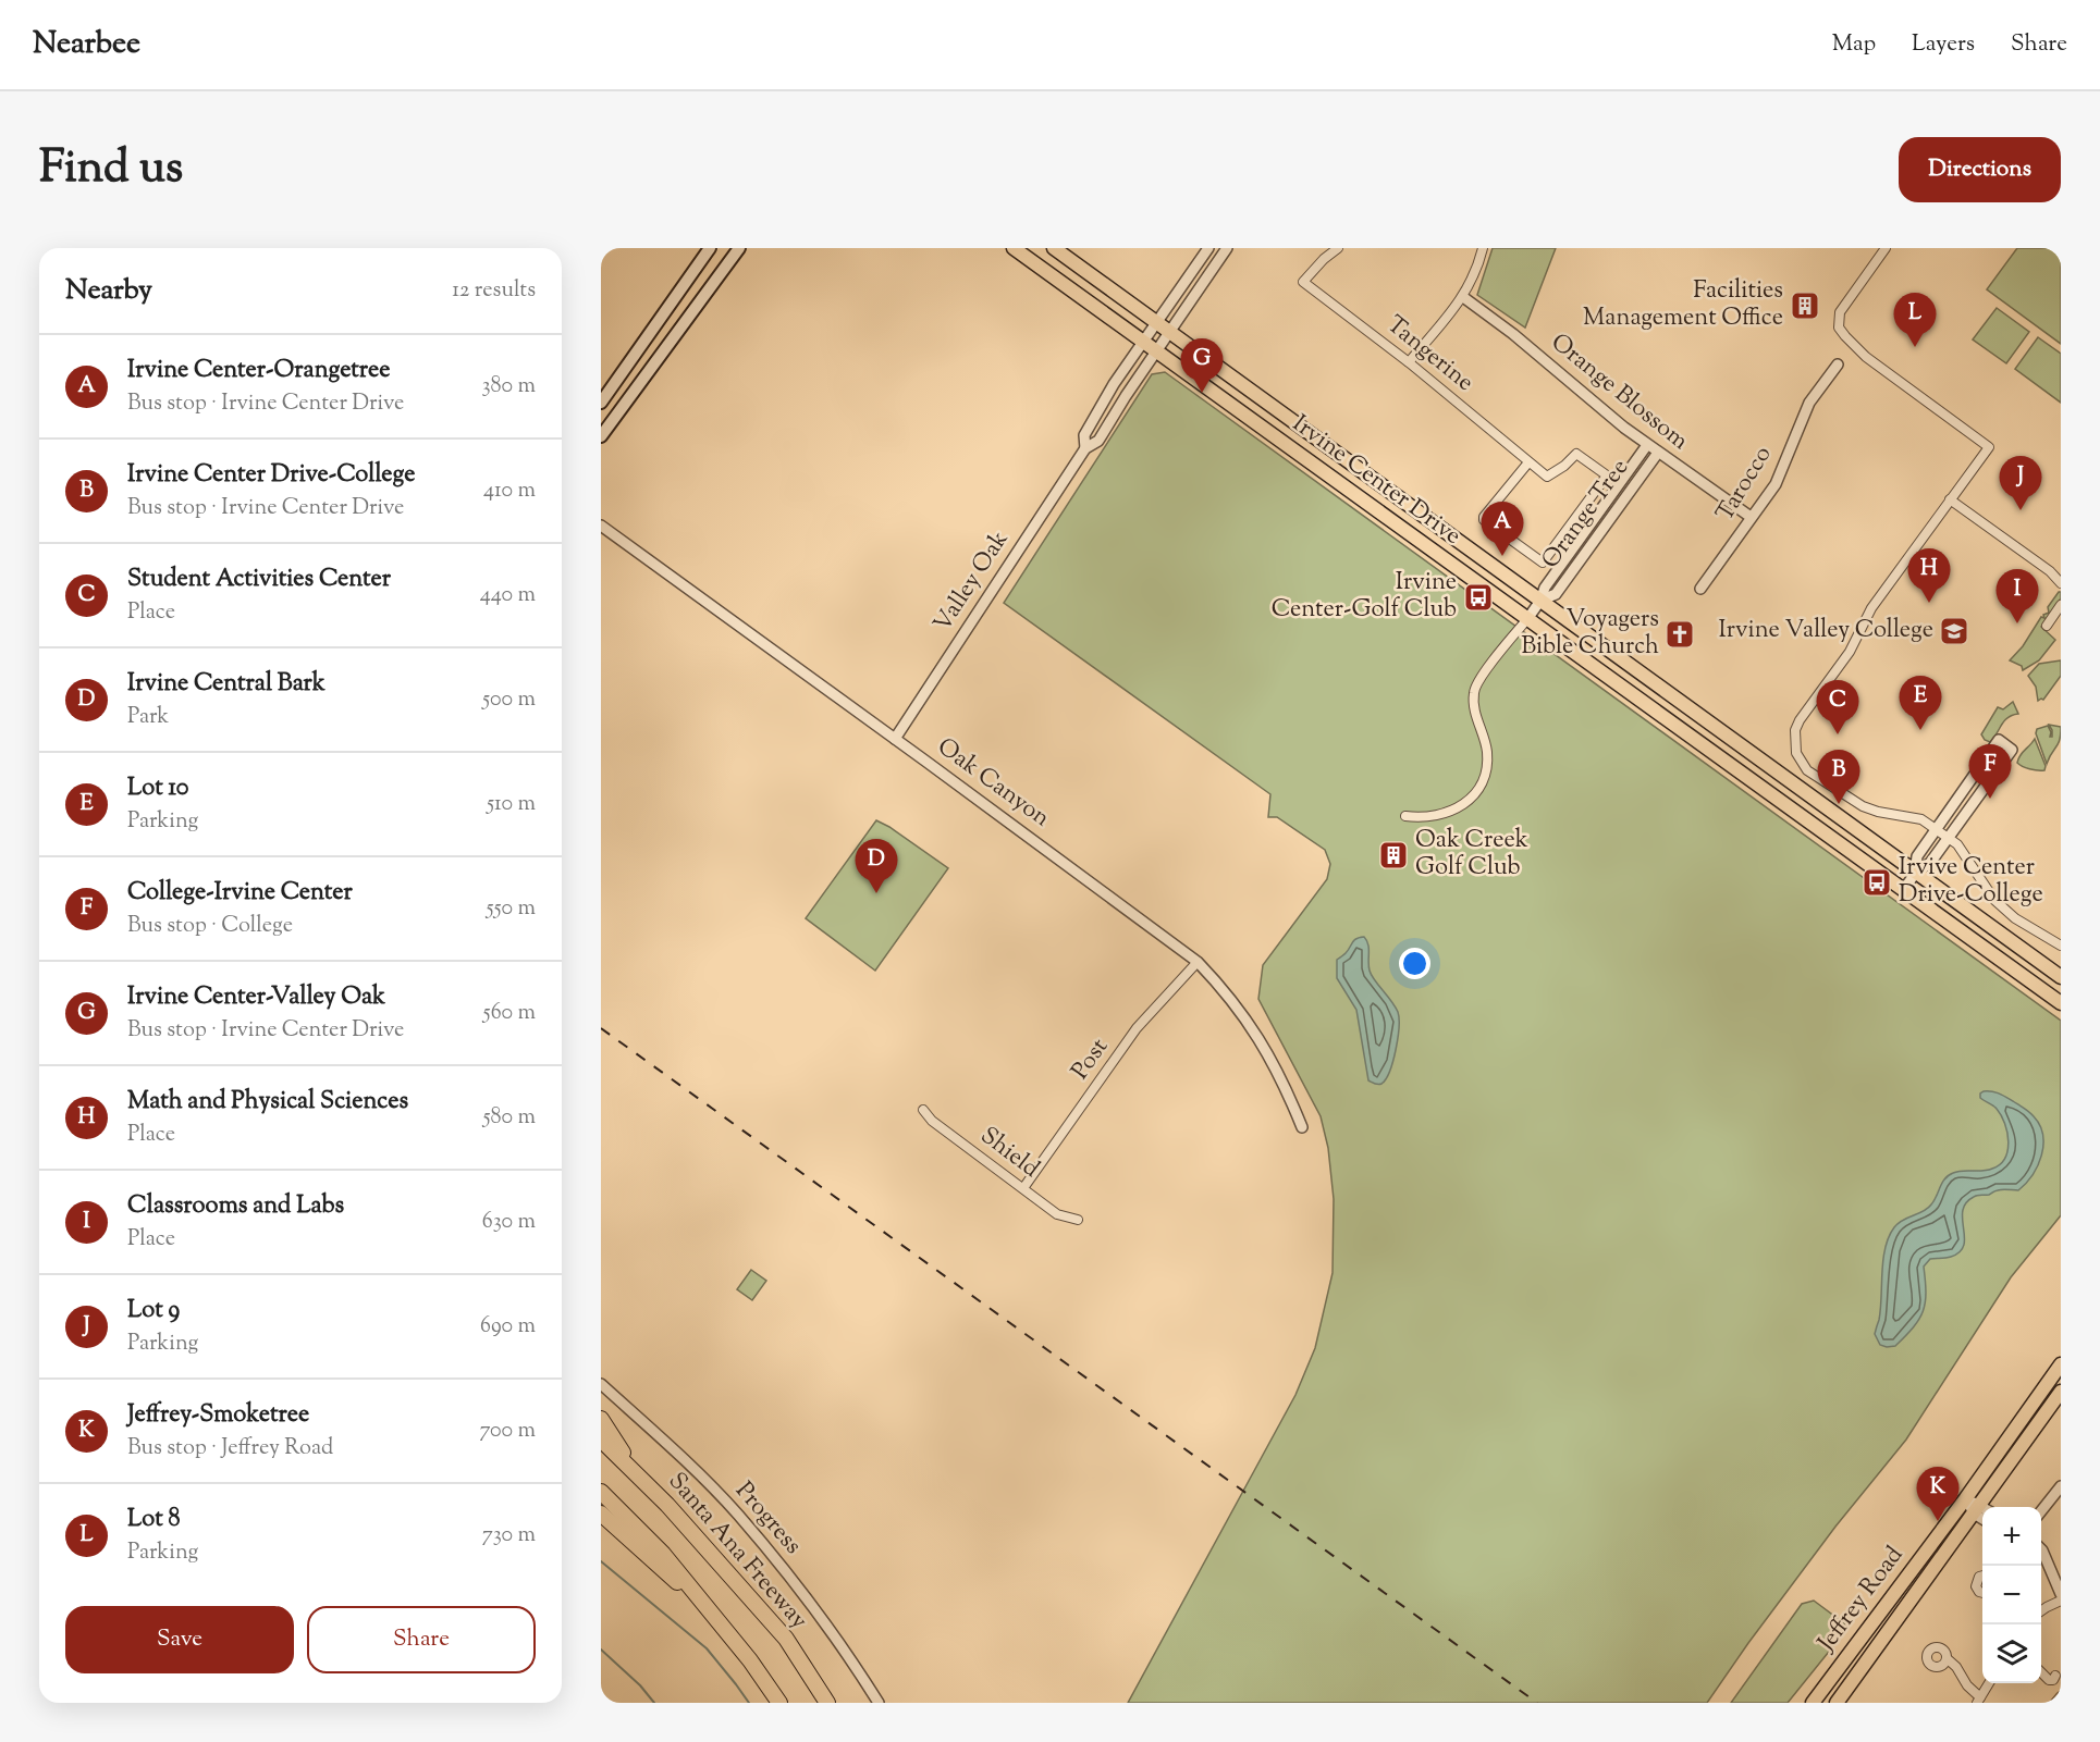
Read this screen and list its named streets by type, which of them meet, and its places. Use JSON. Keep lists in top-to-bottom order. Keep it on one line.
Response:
{"streets":{"highway":["Santa Ana Freeway"],"main road":["Irvine Center Drive","Jeffrey Road"],"street":["Tangerine","Orange Blossom","Tarocco","Orange Tree","Valley Oak","Oak Canyon","Post","Shield","Progress"]},"crossings":[["Orange Blossom","Tarocco"],["Orange Blossom","Orange Tree"],["Irvine Center Drive","Orange Tree"],["Irvine Center Drive","Valley Oak"],["Valley Oak","Oak Canyon"],["Oak Canyon","Post"],["Post","Shield"]],"places":{"building":["Facilities Management Office","Oak Creek Golf Club"],"bus stop":["Irvine Center-Golf Club","Irvive Center Drive-College"],"school or university":["Irvine Valley College"],"church":["Voyagers Bible Church"]},"page":{"header":"Nearbee","nav":["Map","Layers","Share"],"title":"Find us","buttons":["Directions",["Save","Share"]],"heading":["Nearby","12 results"],"pins":["L","G","J","A","H","I","E","C","F","B","D","K"],"list":[{"mark":"A","name":"Irvine Center-Orangetree","note":"Bus stop · Irvine Center Drive","value":"380 m"},{"mark":"B","name":"Irvine Center Drive-College","note":"Bus stop · Irvine Center Drive","value":"410 m"},{"mark":"C","name":"Student Activities Center","note":"Place","value":"440 m"},{"mark":"D","name":"Irvine Central Bark","note":"Park","value":"500 m"},{"mark":"E","name":"Lot 10","note":"Parking","value":"510 m"},{"mark":"F","name":"College-Irvine Center","note":"Bus stop · College","value":"550 m"},{"mark":"G","name":"Irvine Center-Valley Oak","note":"Bus stop · Irvine Center Drive","value":"560 m"},{"mark":"H","name":"Math and Physical Sciences","note":"Place","value":"580 m"},{"mark":"I","name":"Classrooms and Labs","note":"Place","value":"630 m"},{"mark":"J","name":"Lot 9","note":"Parking","value":"690 m"},{"mark":"K","name":"Jeffrey-Smoketree","note":"Bus stop · Jeffrey Road","value":"700 m"},{"mark":"L","name":"Lot 8","note":"Parking","value":"730 m"}],"map_buttons":["+","−"]}}
